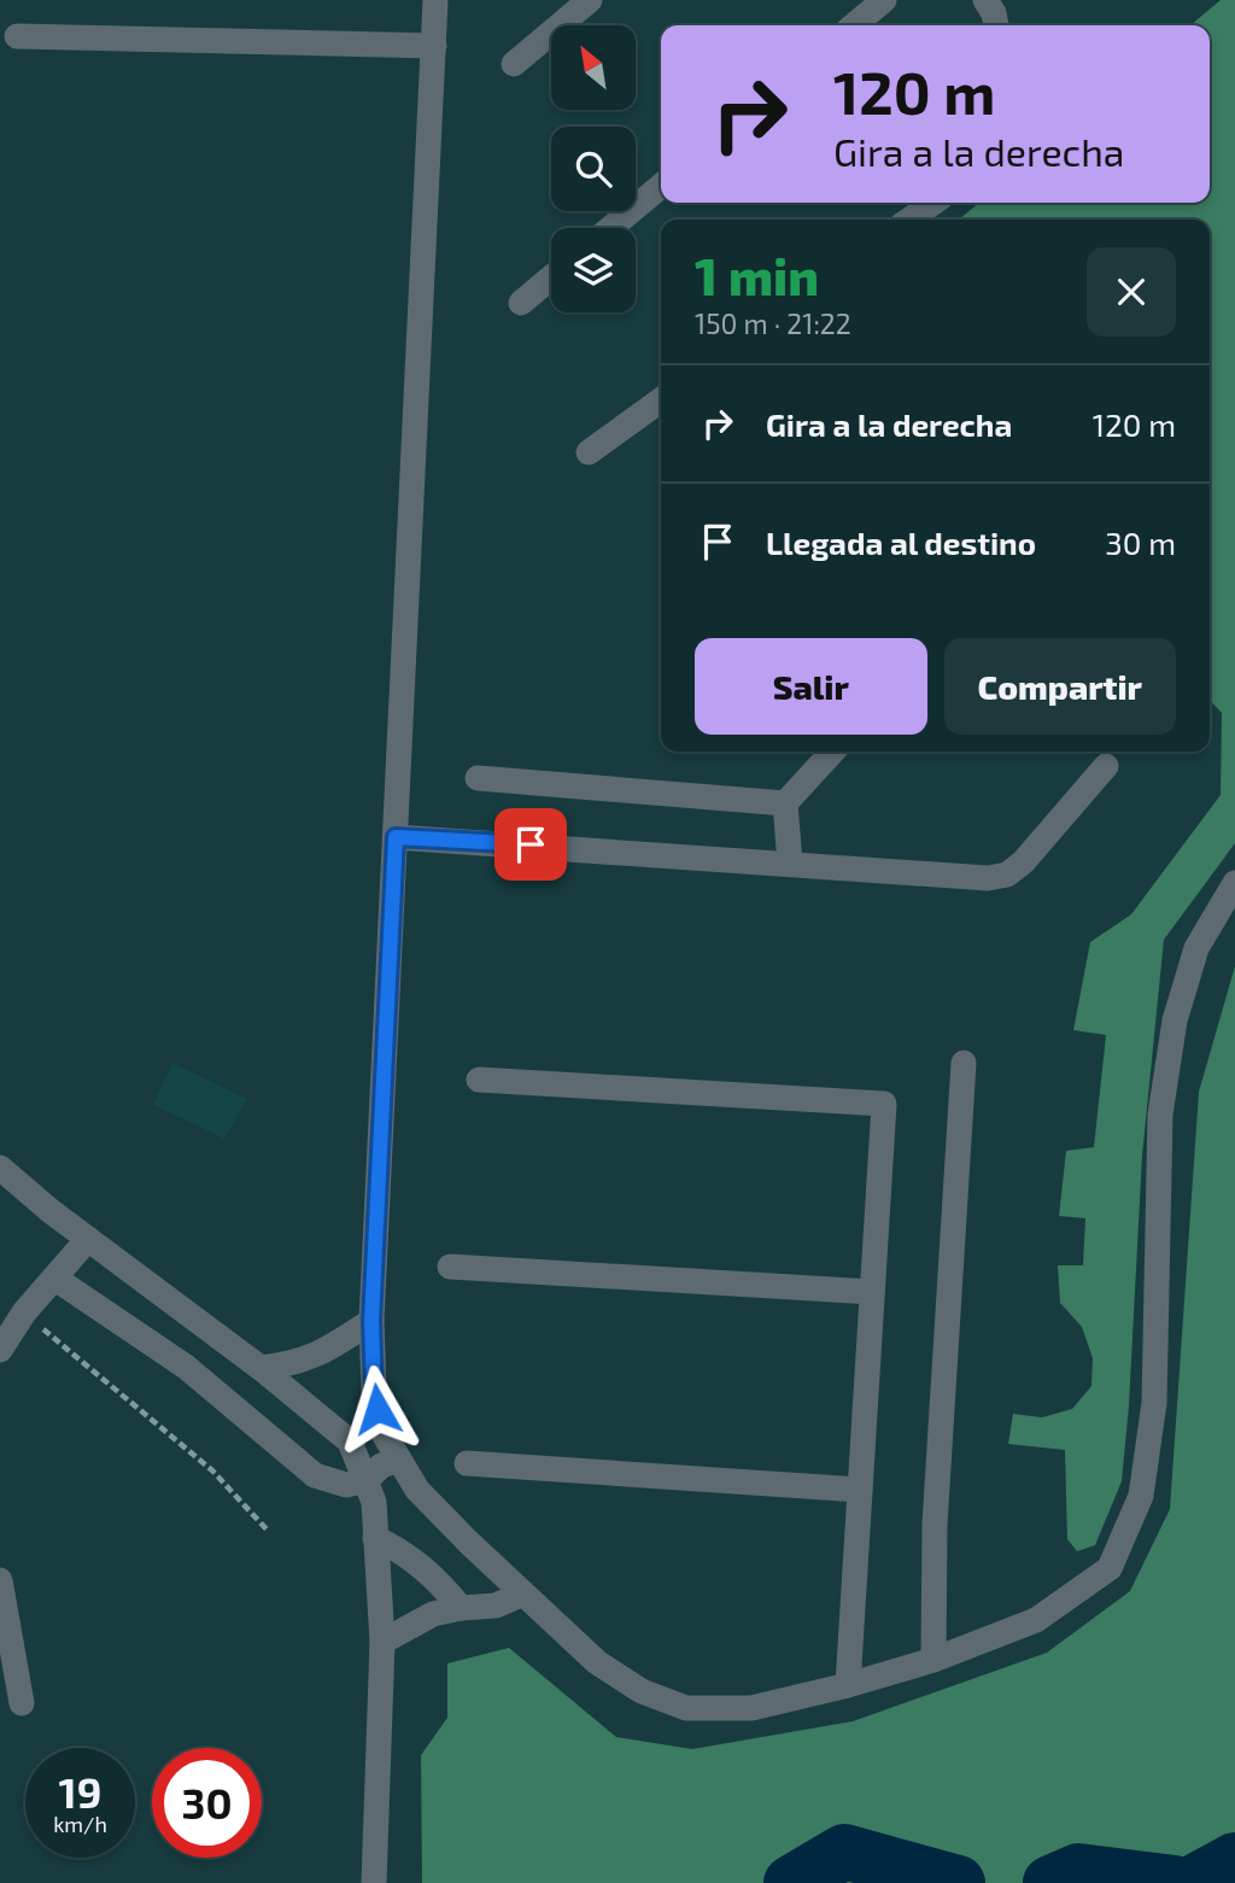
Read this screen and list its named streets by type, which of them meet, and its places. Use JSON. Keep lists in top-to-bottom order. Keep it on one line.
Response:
{"north":"top left","page":{"turn":["120 m","Gira a la derecha"],"heading":["1 min","150 m · 21:22"],"list":[{"name":"Gira a la derecha","value":"120 m"},{"name":"Llegada al destino","value":"30 m"}],"buttons":["Salir","Compartir"],"speed":"19 km/h","limit":"30"}}
